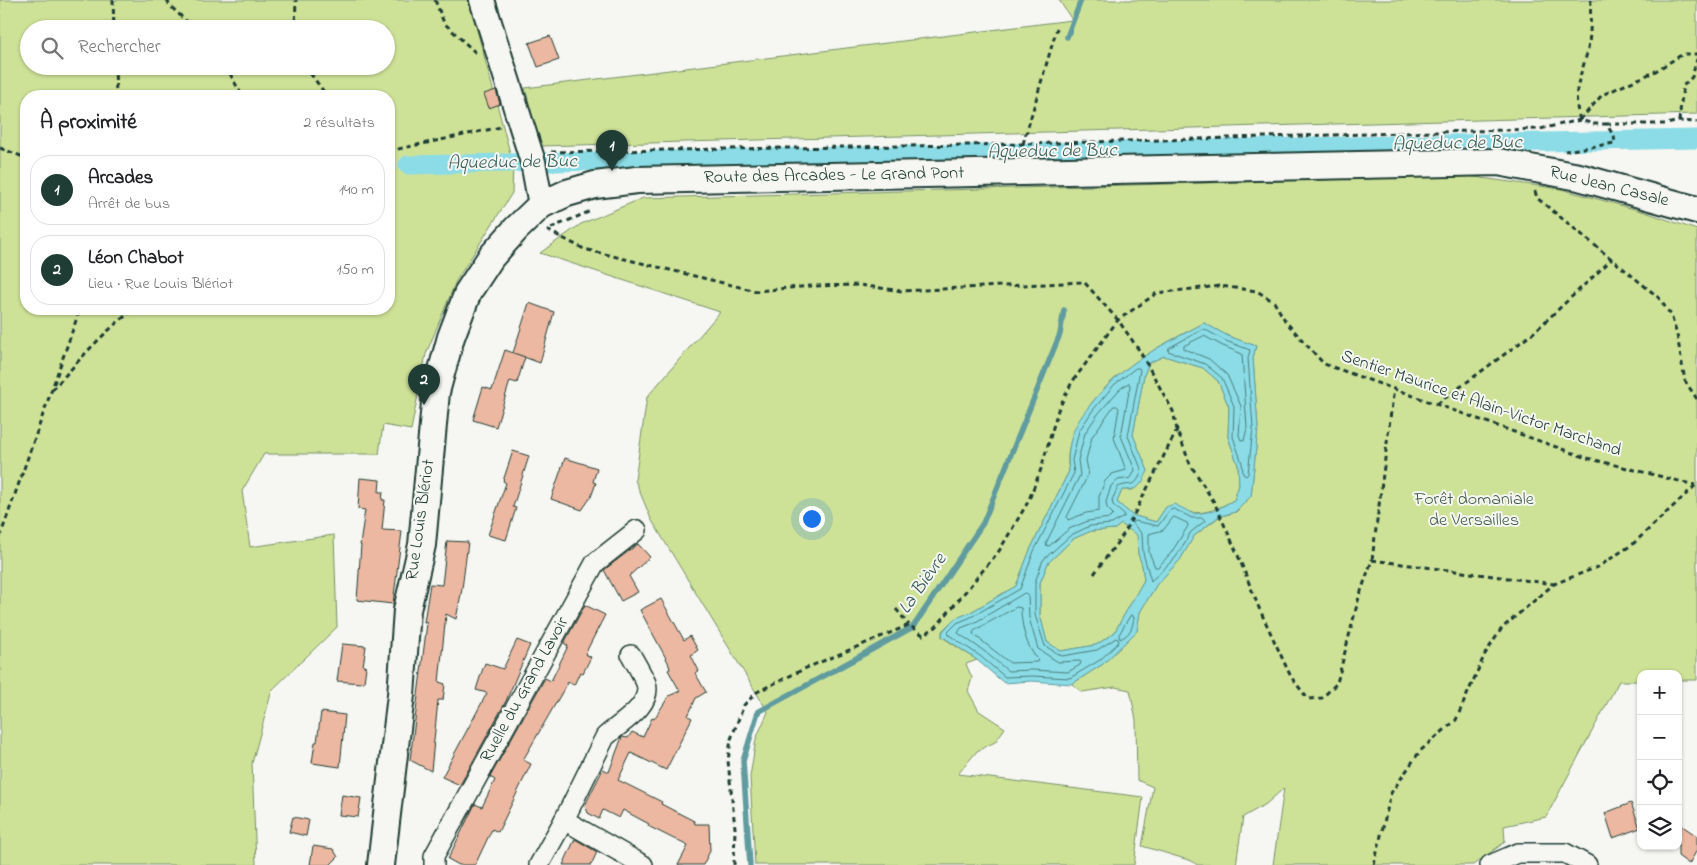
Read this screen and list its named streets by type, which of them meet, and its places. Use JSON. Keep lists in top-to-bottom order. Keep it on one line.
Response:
{"streets":{"main road":["Route des Arcades - Le Grand Pont","Rue Jean Casale","Rue Louis Blériot"],"street":["Ruelle du Grand Lavoir"],"path":["Sentier Maurice et Alain-Victor Marchand"]},"crossings":[["Route des Arcades - Le Grand Pont","Rue Jean Casale"],["Route des Arcades - Le Grand Pont","Rue Louis Blériot"]],"water":["Aqueduc de Buc","La Bièvre"],"parks":["Forêt domaniale de Versailles"],"page":{"search":"Rechercher","heading":["À proximité","2 résultats"],"pins":["1","2"],"list":[{"mark":"1","name":"Arcades","note":"Arrêt de bus","value":"140 m"},{"mark":"2","name":"Léon Chabot","note":"Lieu · Rue Louis Blériot","value":"150 m"}],"map_buttons":["+","−"]}}
